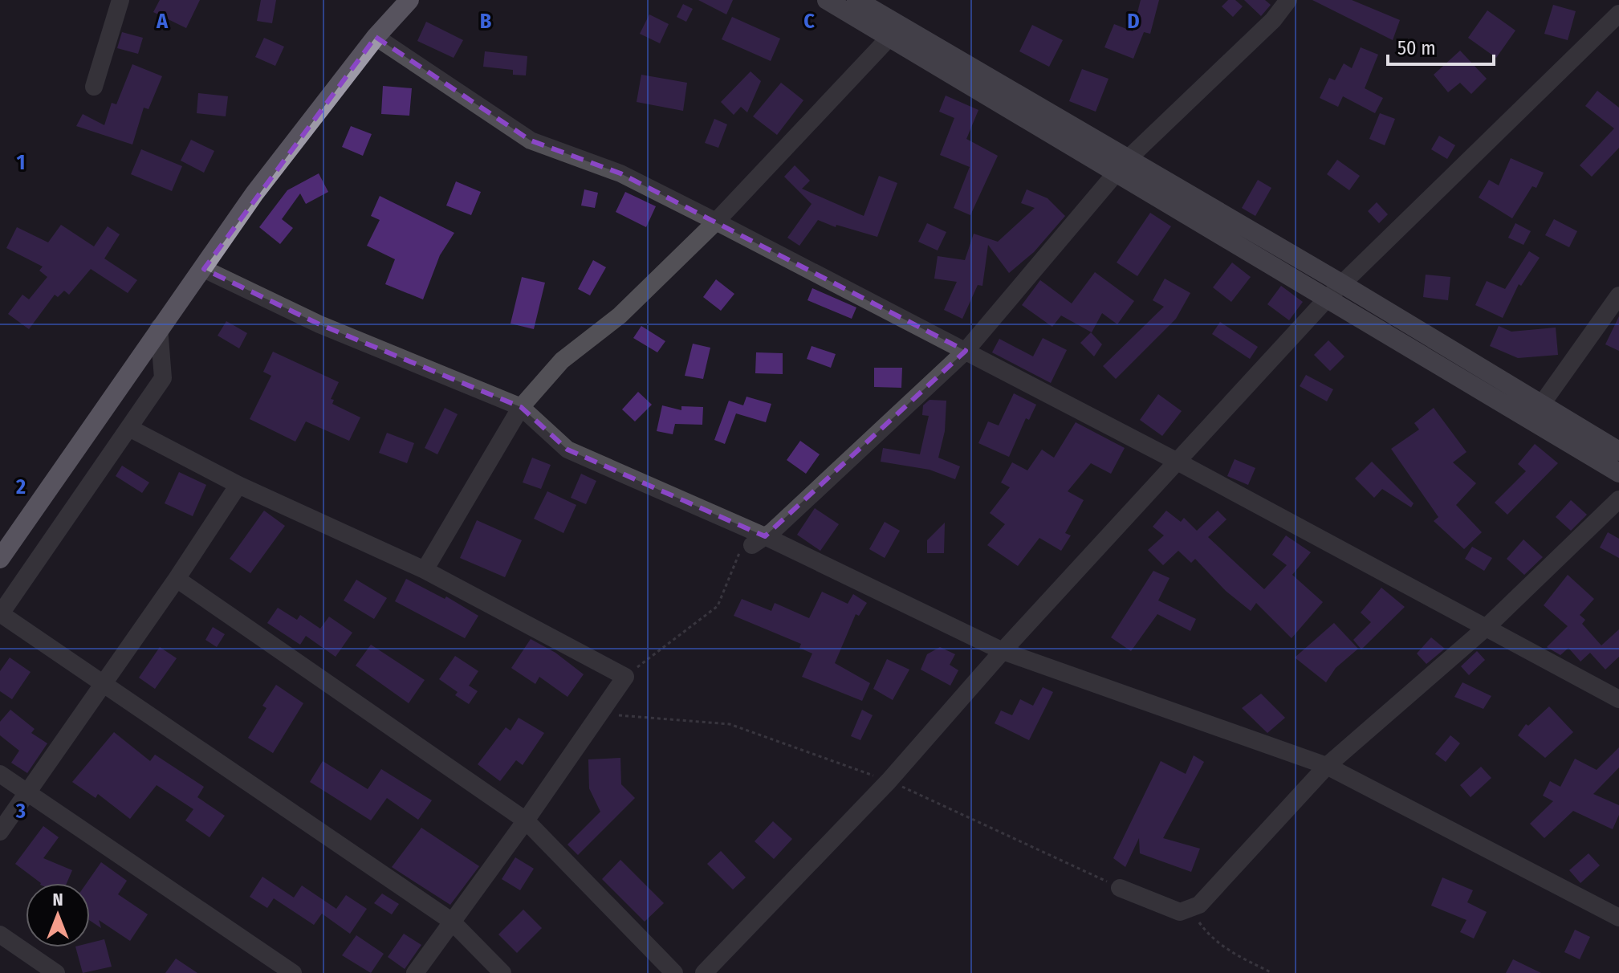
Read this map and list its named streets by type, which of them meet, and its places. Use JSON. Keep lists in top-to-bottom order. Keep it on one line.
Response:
{"scale_bar":"50 m","north":"top","grid":{"columns":["A","B","C","D"],"rows":["1","2","3"]}}
